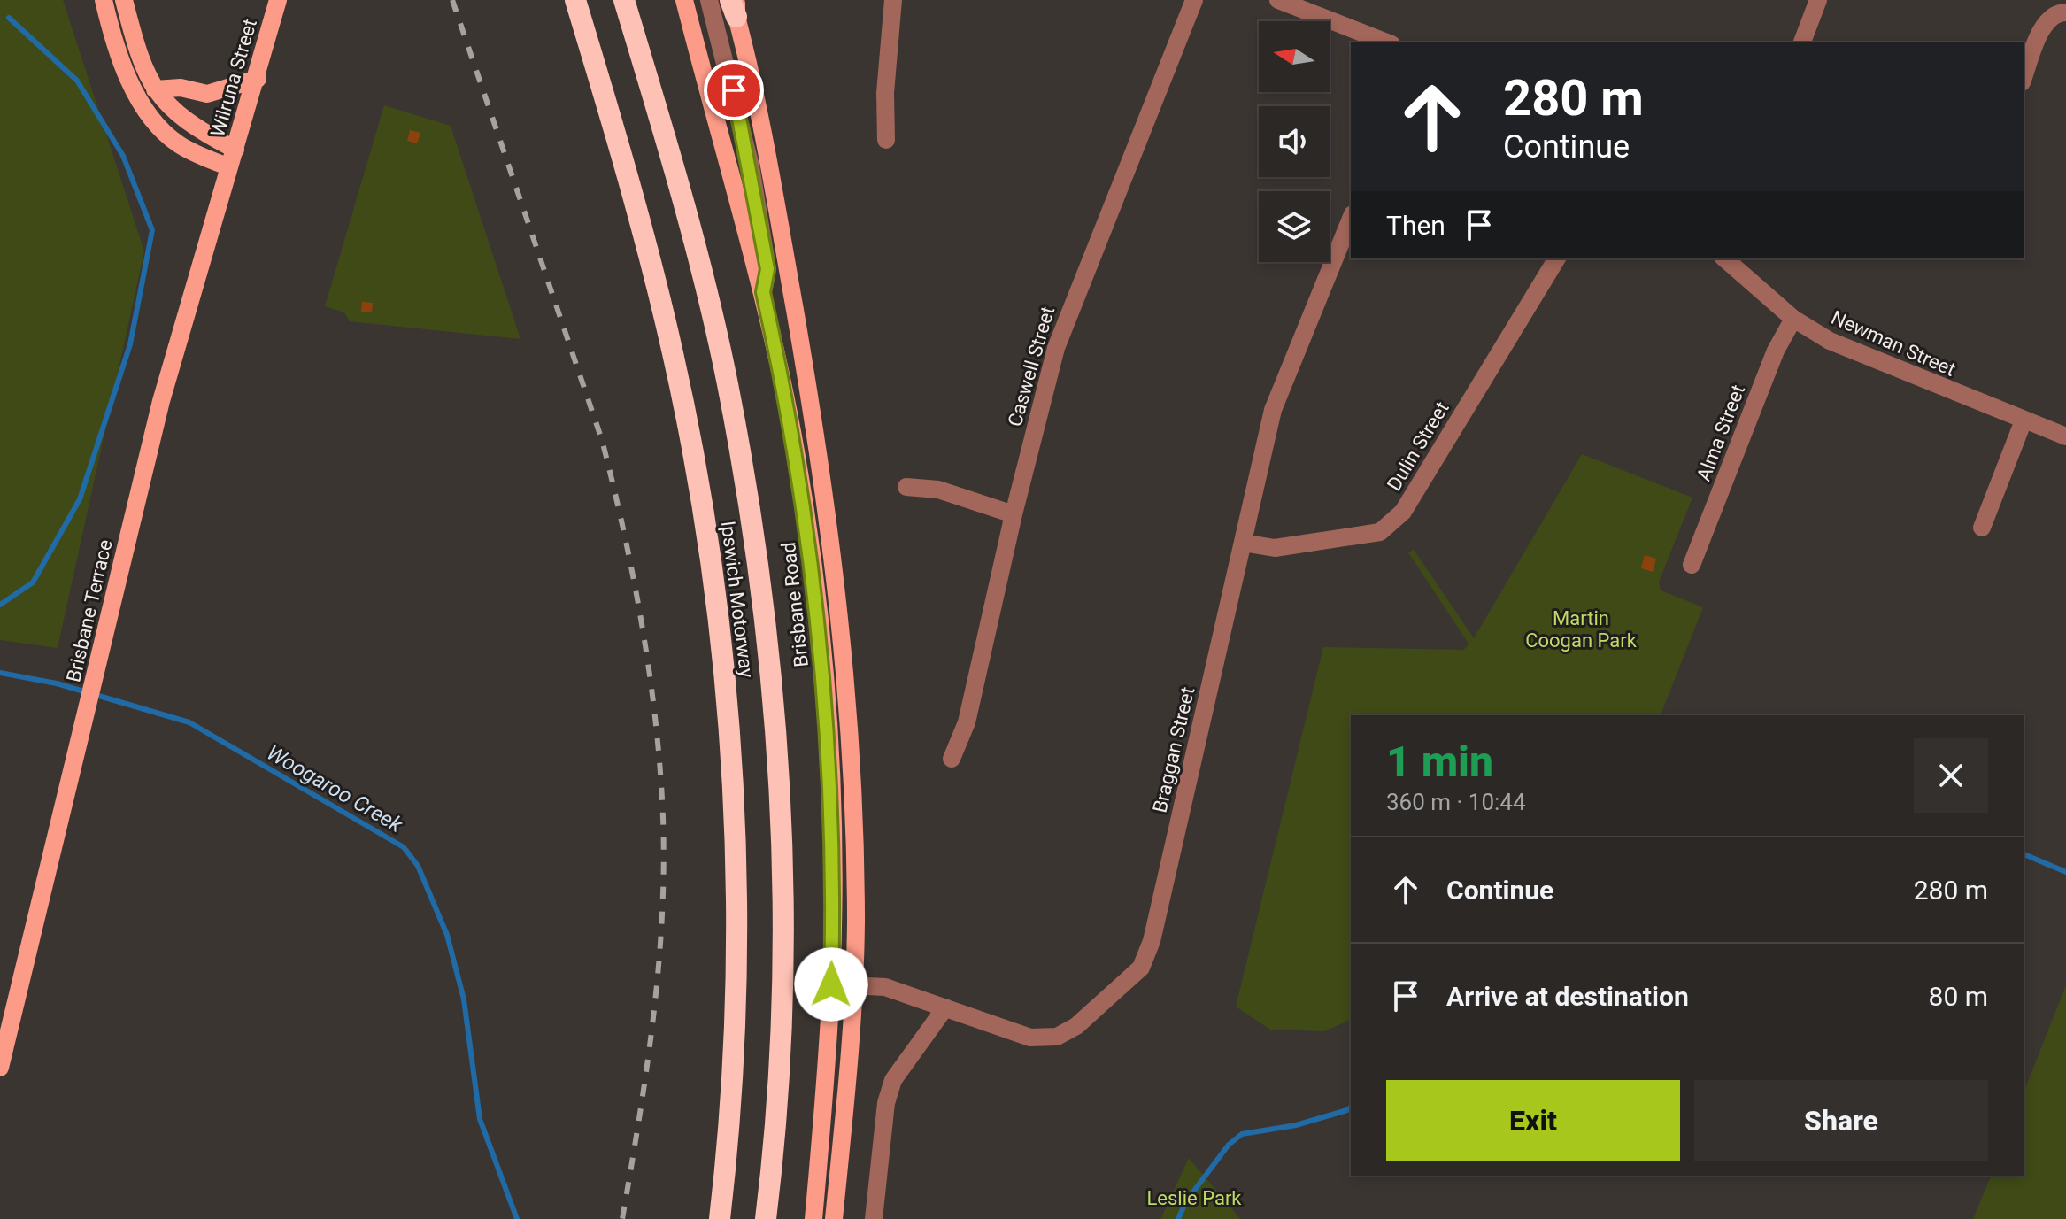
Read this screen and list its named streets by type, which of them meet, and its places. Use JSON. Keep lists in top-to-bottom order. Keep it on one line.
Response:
{"streets":{"highway":["Ipswich Motorway"],"main road":["Wilruna Street","Brisbane Road","Brisbane Terrace"],"street":["Newman Street","Caswell Street","Alma Street","Dulin Street","Braggan Street"]},"crossings":[["Wilruna Street","Brisbane Terrace"],["Newman Street","Alma Street"],["Dulin Street","Braggan Street"],["Brisbane Road","Braggan Street"]],"water":["Woogaroo Creek"],"parks":["Martin Coogan Park","Leslie Park"],"north":"left","page":{"turn":["280 m","Continue"],"then":"Then","heading":["1 min","360 m · 10:44"],"list":[{"name":"Continue","value":"280 m"},{"name":"Arrive at destination","value":"80 m"}],"buttons":["Exit","Share"]}}
